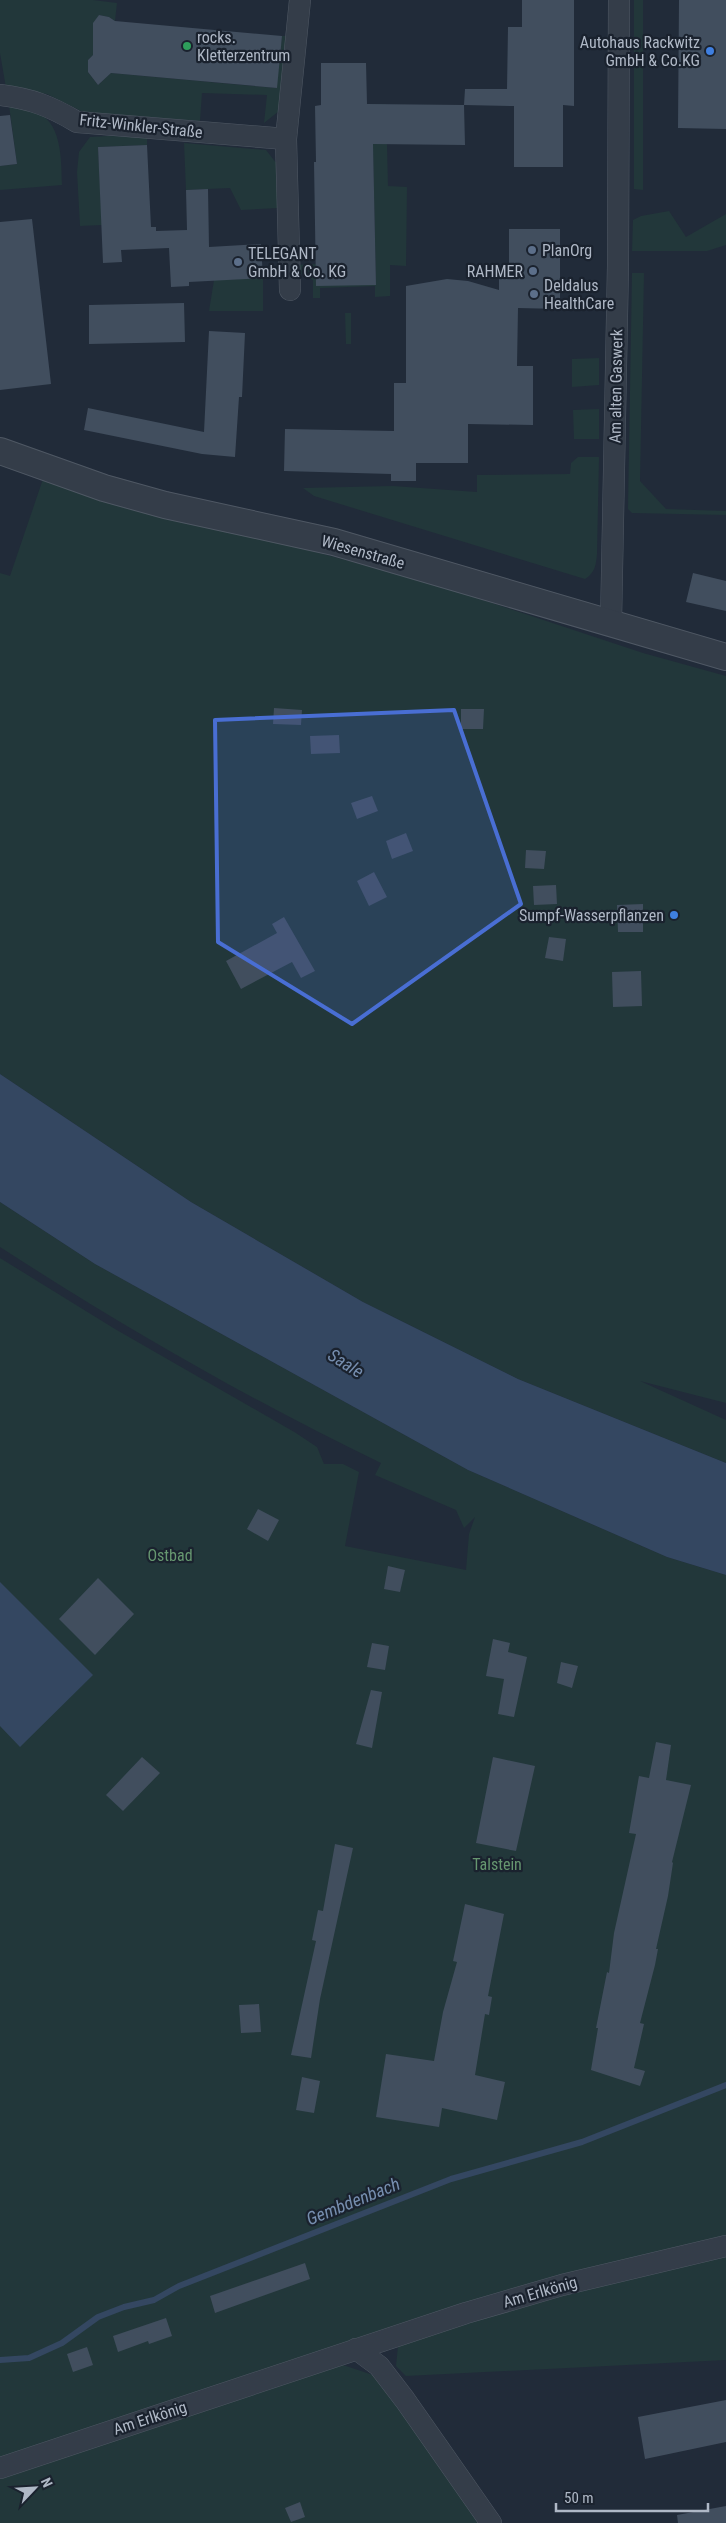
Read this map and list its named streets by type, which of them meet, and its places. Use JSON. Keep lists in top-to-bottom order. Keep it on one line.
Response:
{"streets":{"street":["Fritz-Winkler-Straße","Am alten Gaswerk","Wiesenstraße","Am Erlkönig"]},"crossings":[["Am alten Gaswerk","Wiesenstraße"]],"water":["Saale","Gembdenbach"],"parks":["Ostbad","Talstein"],"places":["rocks. Kletterzentrum","Autohaus Rackwitz GmbH & Co.KG","PlanOrg","TELEGANT GmbH & Co. KG","RAHMER","Deldalus HealthCare","Sumpf-Wasserpflanzen"],"scale_bar":"50 m","north":"top right"}
